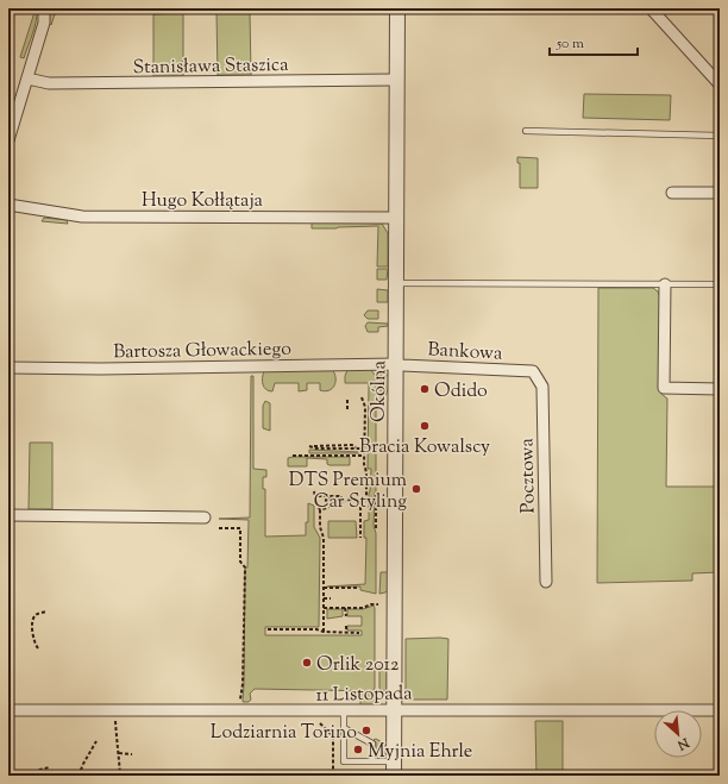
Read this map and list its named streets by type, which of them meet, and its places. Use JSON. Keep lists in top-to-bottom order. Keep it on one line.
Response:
{"streets":{"street":["Stanisława Staszica","Hugo Kołłątaja","Bartosza Głowackiego","Bankowa","Okólna","Pocztowa","11 Listopada"]},"crossings":[["Stanisława Staszica","Okólna"],["Hugo Kołłątaja","Okólna"],["Bartosza Głowackiego","Bankowa"],["Bartosza Głowackiego","Okólna"],["Bankowa","Okólna"],["Bankowa","Pocztowa"],["Okólna","11 Listopada"]],"places":["Odido","Bracia Kowalscy","DTS Premium Car Styling","Orlik 2012","Lodziarnia Torino","Myjnia Ehrle"],"scale_bar":"50 m","north":"bottom right"}
